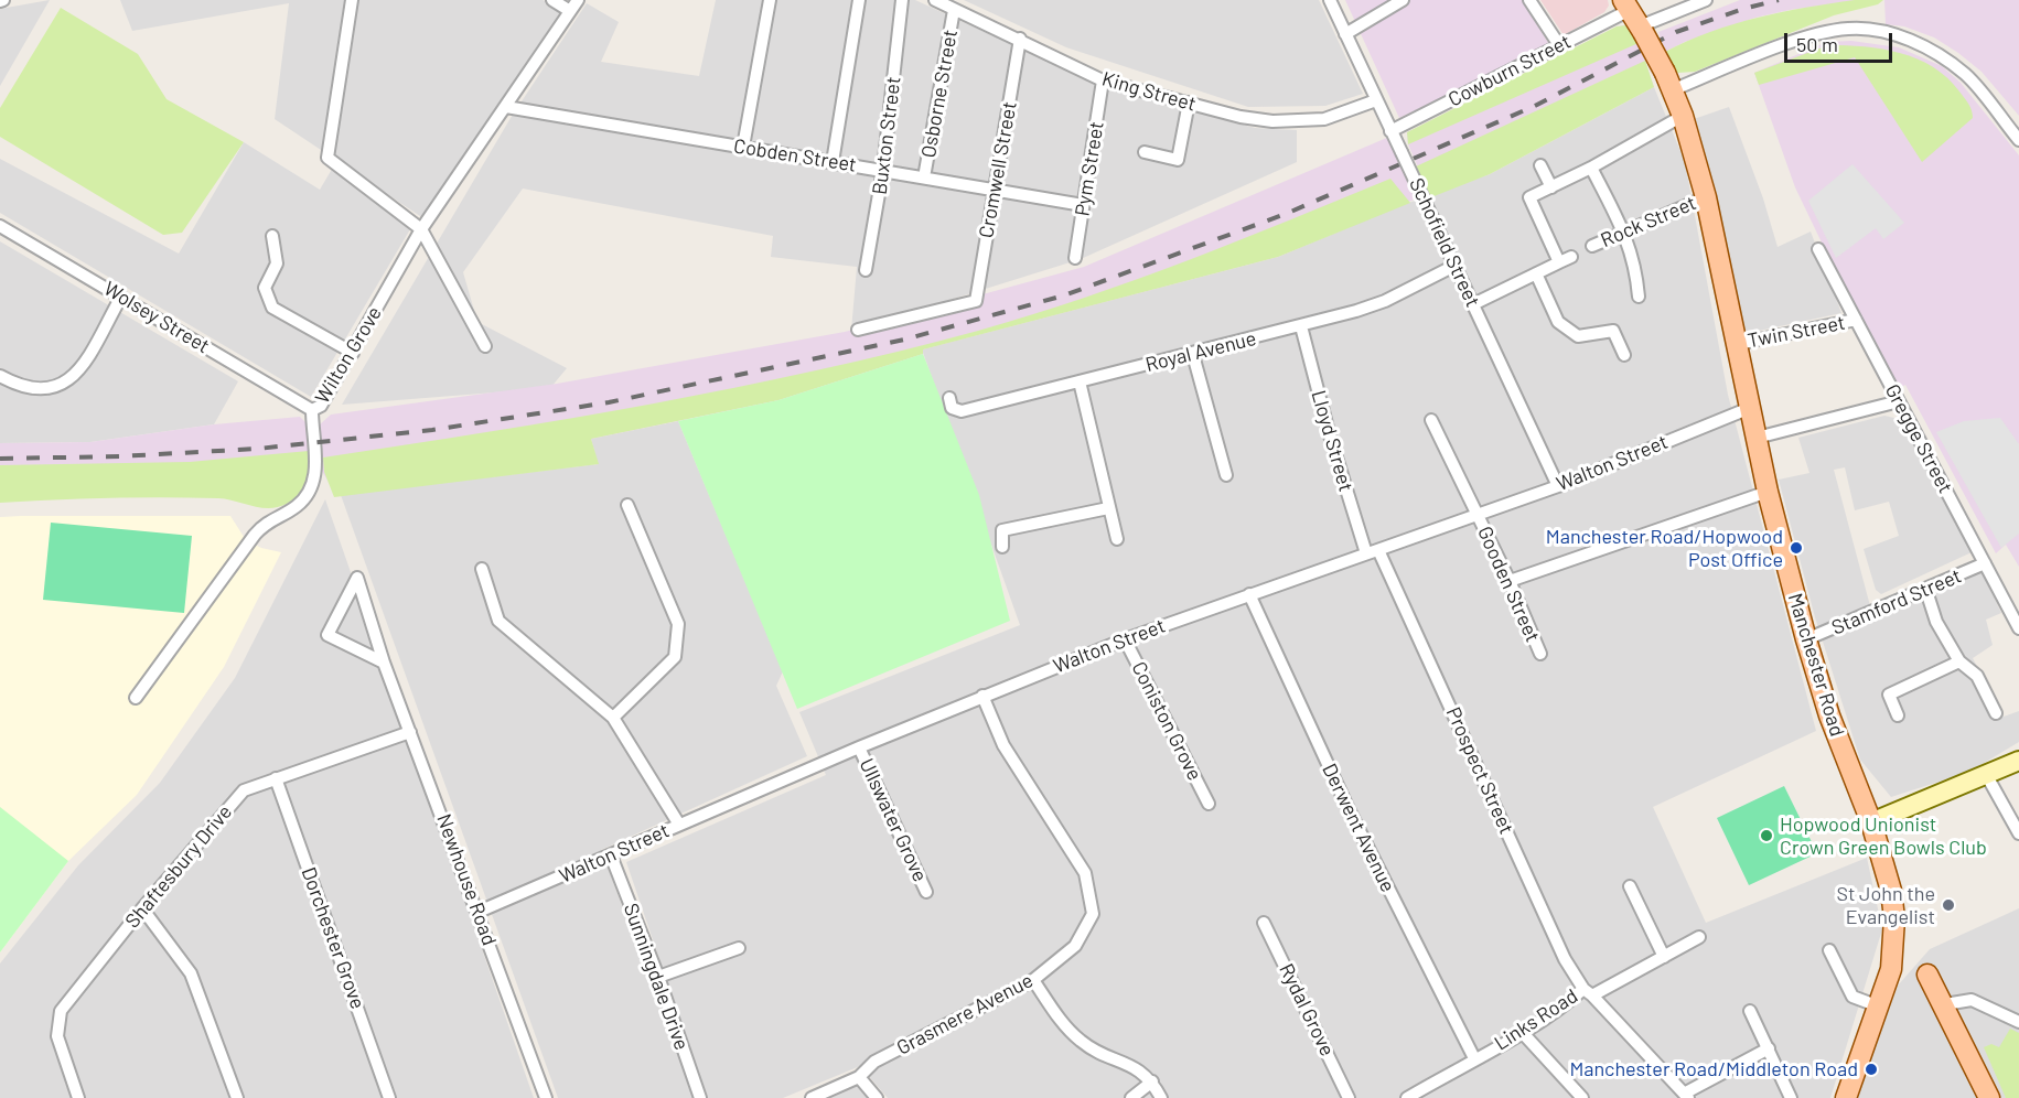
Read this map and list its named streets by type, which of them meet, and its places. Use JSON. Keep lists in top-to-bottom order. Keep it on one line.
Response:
{"streets":{"main road":["Manchester Road"],"street":["Cowburn Street","King Street","Osborne Street","Buxton Street","Cobden Street","Pym Street","Cromwell Street","Rock Street","Schofield Street","Wolsey Street","Twin Street","Royal Avenue","Wilton Grove","Gregge Street","Lloyd Street","Walton Street","Gooden Street","Stamford Street","Coniston Grove","Prospect Street","Ullswater Grove","Derwent Avenue","Shaftesbury Drive","Newhouse Road","Dorchester Grove","Sunningdale Drive","Rydal Grove","Grasmere Avenue","Links Road"]},"crossings":[["Cowburn Street","Schofield Street"],["Cowburn Street","Manchester Road"],["King Street","Osborne Street"],["King Street","Pym Street"],["King Street","Cromwell Street"],["King Street","Schofield Street"],["Osborne Street","Cobden Street"],["Buxton Street","Cobden Street"],["Cobden Street","Pym Street"],["Cobden Street","Cromwell Street"],["Cobden Street","Wilton Grove"],["Rock Street","Manchester Road"],["Schofield Street","Royal Avenue"],["Schofield Street","Walton Street"],["Wolsey Street","Wilton Grove"],["Twin Street","Gregge Street"],["Twin Street","Manchester Road"],["Royal Avenue","Lloyd Street"],["Gregge Street","Stamford Street"],["Lloyd Street","Walton Street"],["Lloyd Street","Prospect Street"],["Walton Street","Gooden Street"],["Walton Street","Manchester Road"],["Walton Street","Coniston Grove"],["Walton Street","Prospect Street"],["Walton Street","Ullswater Grove"],["Walton Street","Derwent Avenue"],["Walton Street","Newhouse Road"],["Walton Street","Sunningdale Drive"],["Walton Street","Grasmere Avenue"],["Stamford Street","Manchester Road"],["Prospect Street","Links Road"],["Derwent Avenue","Links Road"],["Shaftesbury Drive","Newhouse Road"],["Shaftesbury Drive","Dorchester Grove"]],"places":["Manchester Road/Hopwood Post Office","Hopwood Unionist Crown Green Bowls Club","St John the Evangelist","Manchester Road/Middleton Road"],"scale_bar":"50 m"}
